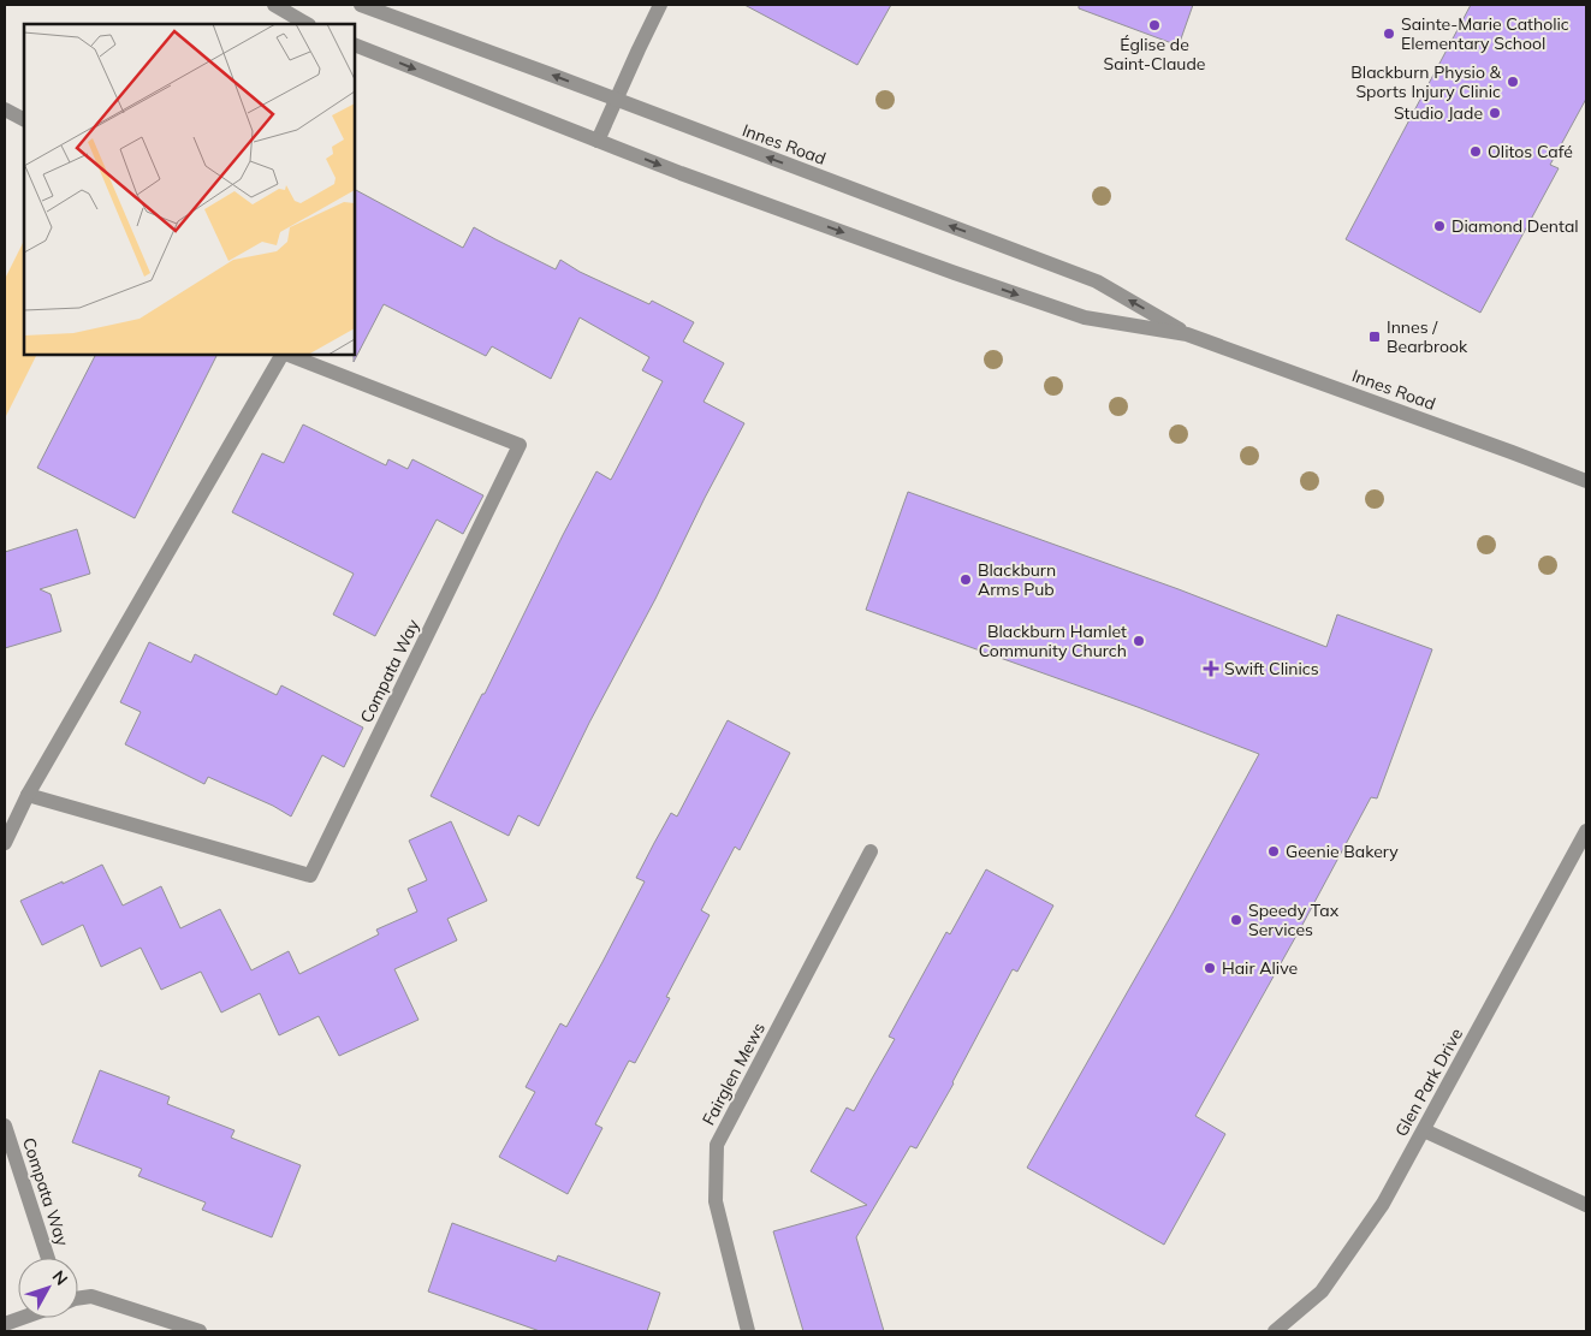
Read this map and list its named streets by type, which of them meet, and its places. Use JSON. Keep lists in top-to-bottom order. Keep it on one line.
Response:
{"streets":{"street":["Innes Road","Compata Way","Fairglen Mews","Glen Park Drive"]},"places":{"other":["Église de Saint-Claude","Sainte-Marie Catholic Elementary School","Blackburn Physio & Sports Injury Clinic","Studio Jade","Olitos Café","Diamond Dental","Blackburn Arms Pub","Blackburn Hamlet Community Church","Geenie Bakery","Speedy Tax Services","Hair Alive"],"transit":["Innes / Bearbrook"],"health":["Swift Clinics"]},"north":"top right"}
